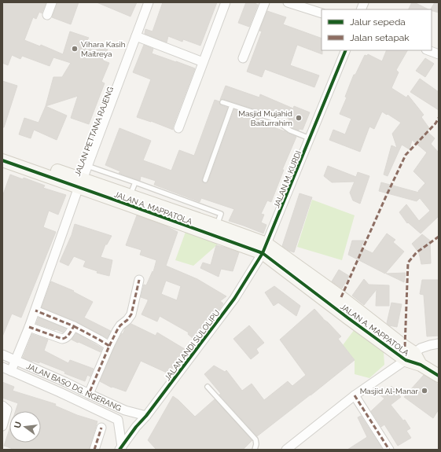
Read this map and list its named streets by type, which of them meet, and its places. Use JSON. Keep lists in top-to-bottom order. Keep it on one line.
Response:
{"streets":{"street":["JALAN PETTANA RAJENG","JALAN M. KURDI","JALAN A. MAPPATOLA","JALAN ANDI SULOLIPU","JALAN BASO DG. NGERANG"]},"crossings":[["JALAN PETTANA RAJENG","JALAN A. MAPPATOLA"],["JALAN PETTANA RAJENG","JALAN BASO DG. NGERANG"],["JALAN M. KURDI","JALAN A. MAPPATOLA"],["JALAN M. KURDI","JALAN ANDI SULOLIPU"],["JALAN A. MAPPATOLA","JALAN ANDI SULOLIPU"],["JALAN ANDI SULOLIPU","JALAN BASO DG. NGERANG"]],"places":["Vihara Kasih Maitreya","Masjid Mujahid Baiturrahim","Masjid Al-Manar"],"legend":["Jalur sepeda","Jalan setapak"],"north":"left"}
